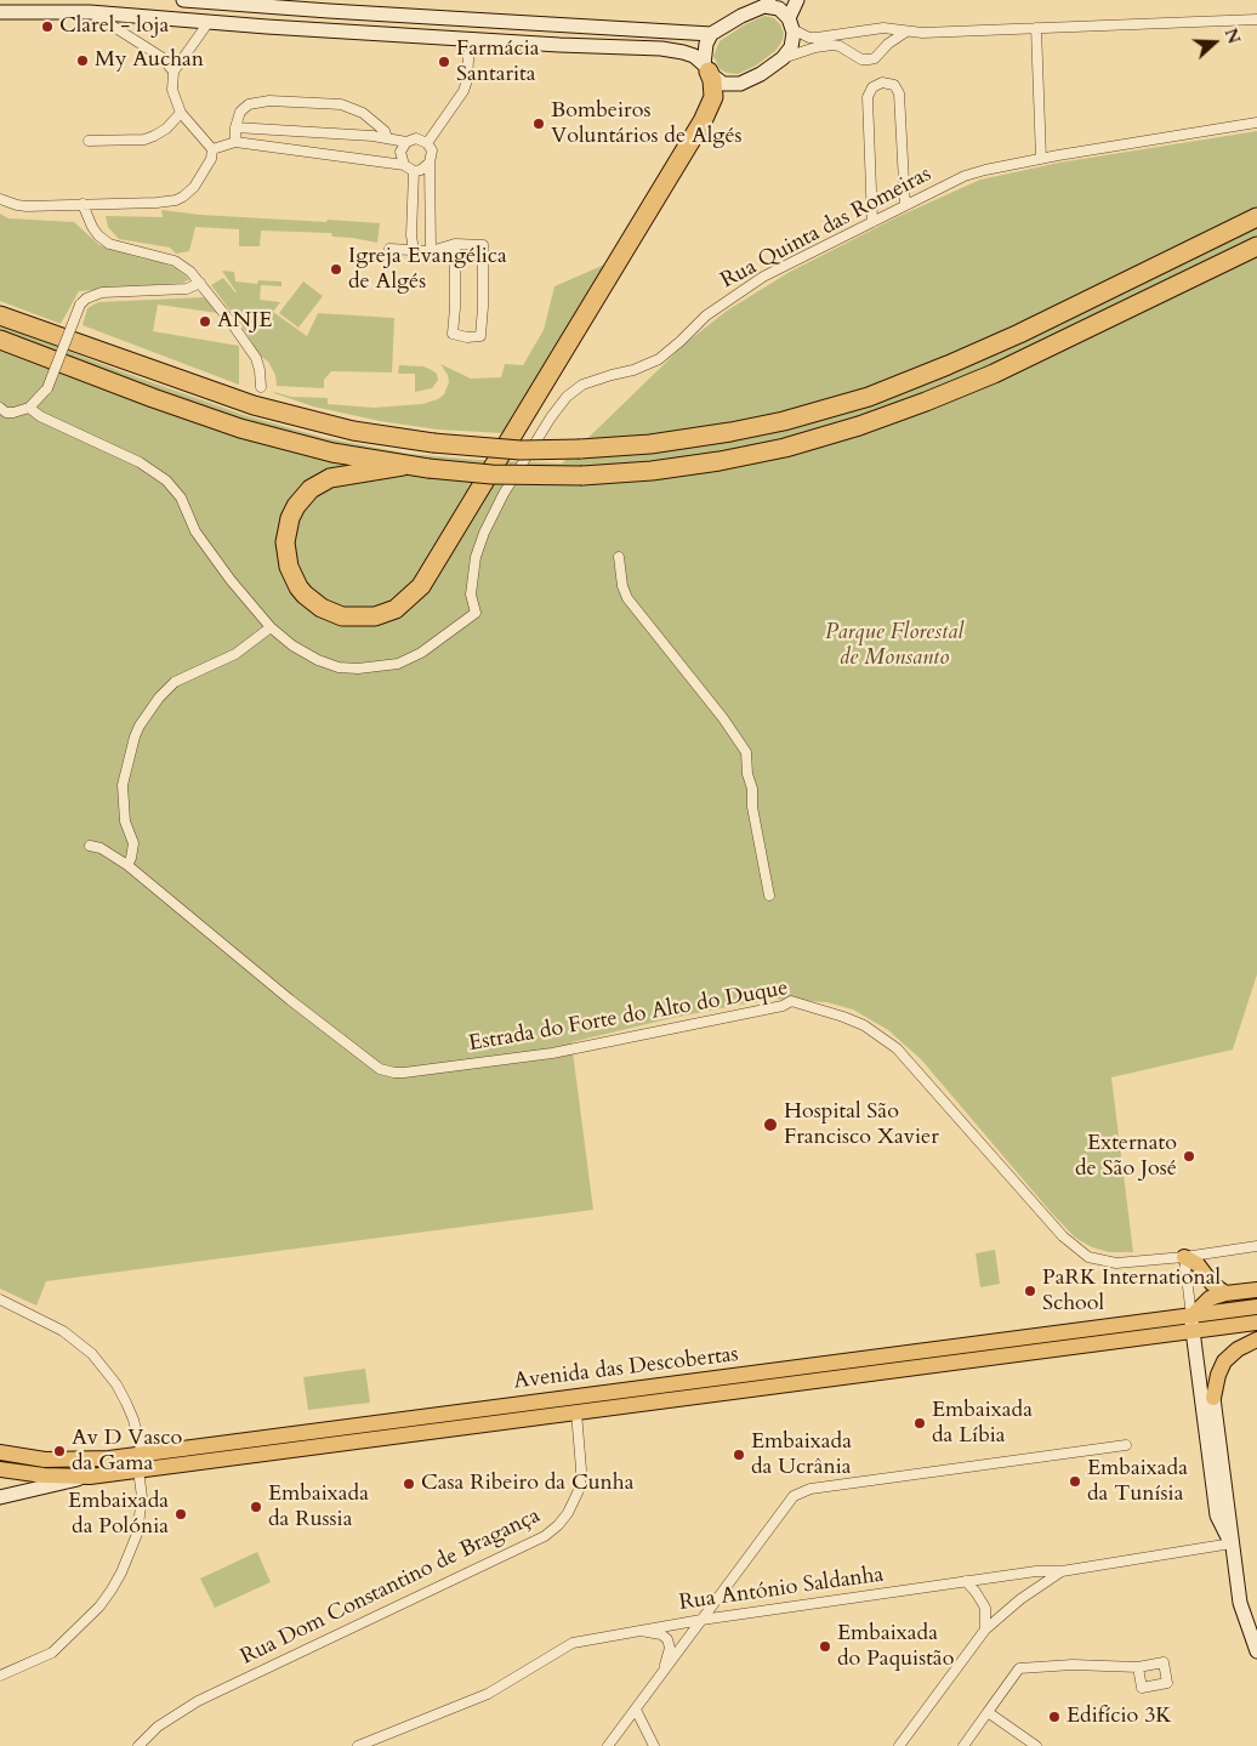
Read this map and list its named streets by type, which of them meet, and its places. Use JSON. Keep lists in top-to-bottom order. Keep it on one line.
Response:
{"streets":{"main road":["Avenida das Descobertas"],"street":["Rua Quinta das Romeiras","Estrada do Forte do Alto do Duque","Rua Dom Constantino de Bragança","Rua António Saldanha"]},"crossings":[["Avenida das Descobertas","Rua Dom Constantino de Bragança"]],"parks":["Parque Florestal de Monsanto"],"places":["Clarel - loja","My Auchan","Farmácia Santarita","Bombeiros Voluntários de Algés","Igreja Evangélica de Algés","ANJE","Hospital São Francisco Xavier","Externato de São José","PaRK International School","Embaixada da Líbia","Av D Vasco da Gama","Embaixada da Ucrânia","Embaixada da Tunísia","Casa Ribeiro da Cunha","Embaixada da Russia","Embaixada da Polónia","Embaixada do Paquistão","Edifício 3K"],"north":"right"}
